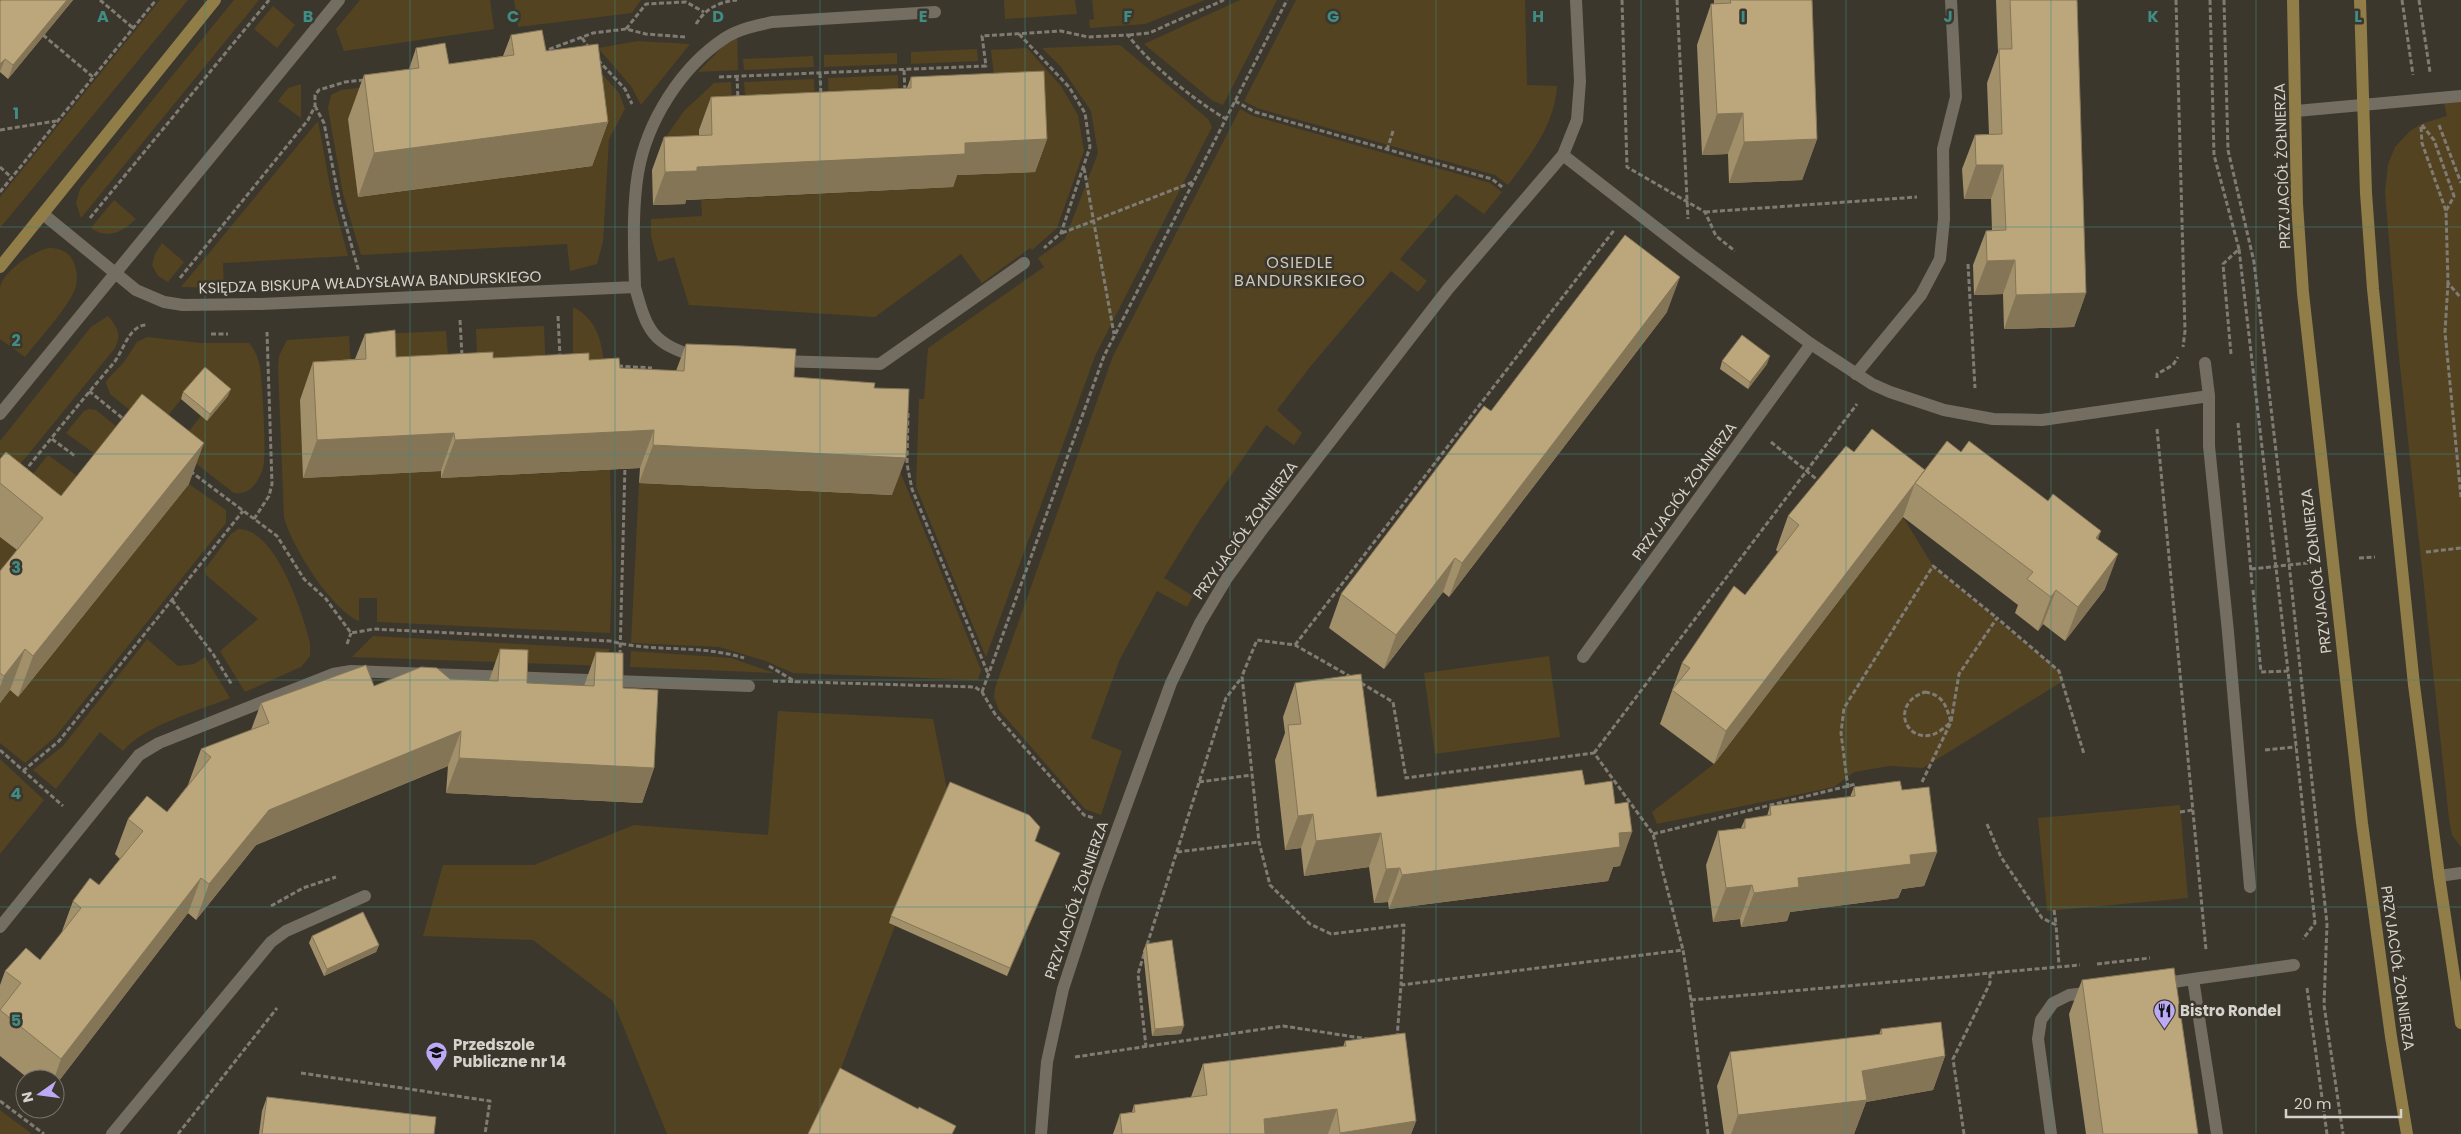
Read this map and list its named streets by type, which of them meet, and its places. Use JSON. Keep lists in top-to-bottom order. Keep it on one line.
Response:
{"streets":{"street":["PRZYJACIÓŁ ŻOŁNIERZA","KSIĘDZA BISKUPA WŁADYSŁAWA BANDURSKIEGO"]},"districts":["OSIEDLE BANDURSKIEGO"],"places":{"restaurant":["Bistro Rondel"],"school or university":["Przedszole Publiczne nr 14"]},"scale_bar":"20 m","north":"left","grid":{"columns":["A","B","C","D","E","F","G","H","I","J","K","L"],"rows":["1","2","3","4","5"]}}
